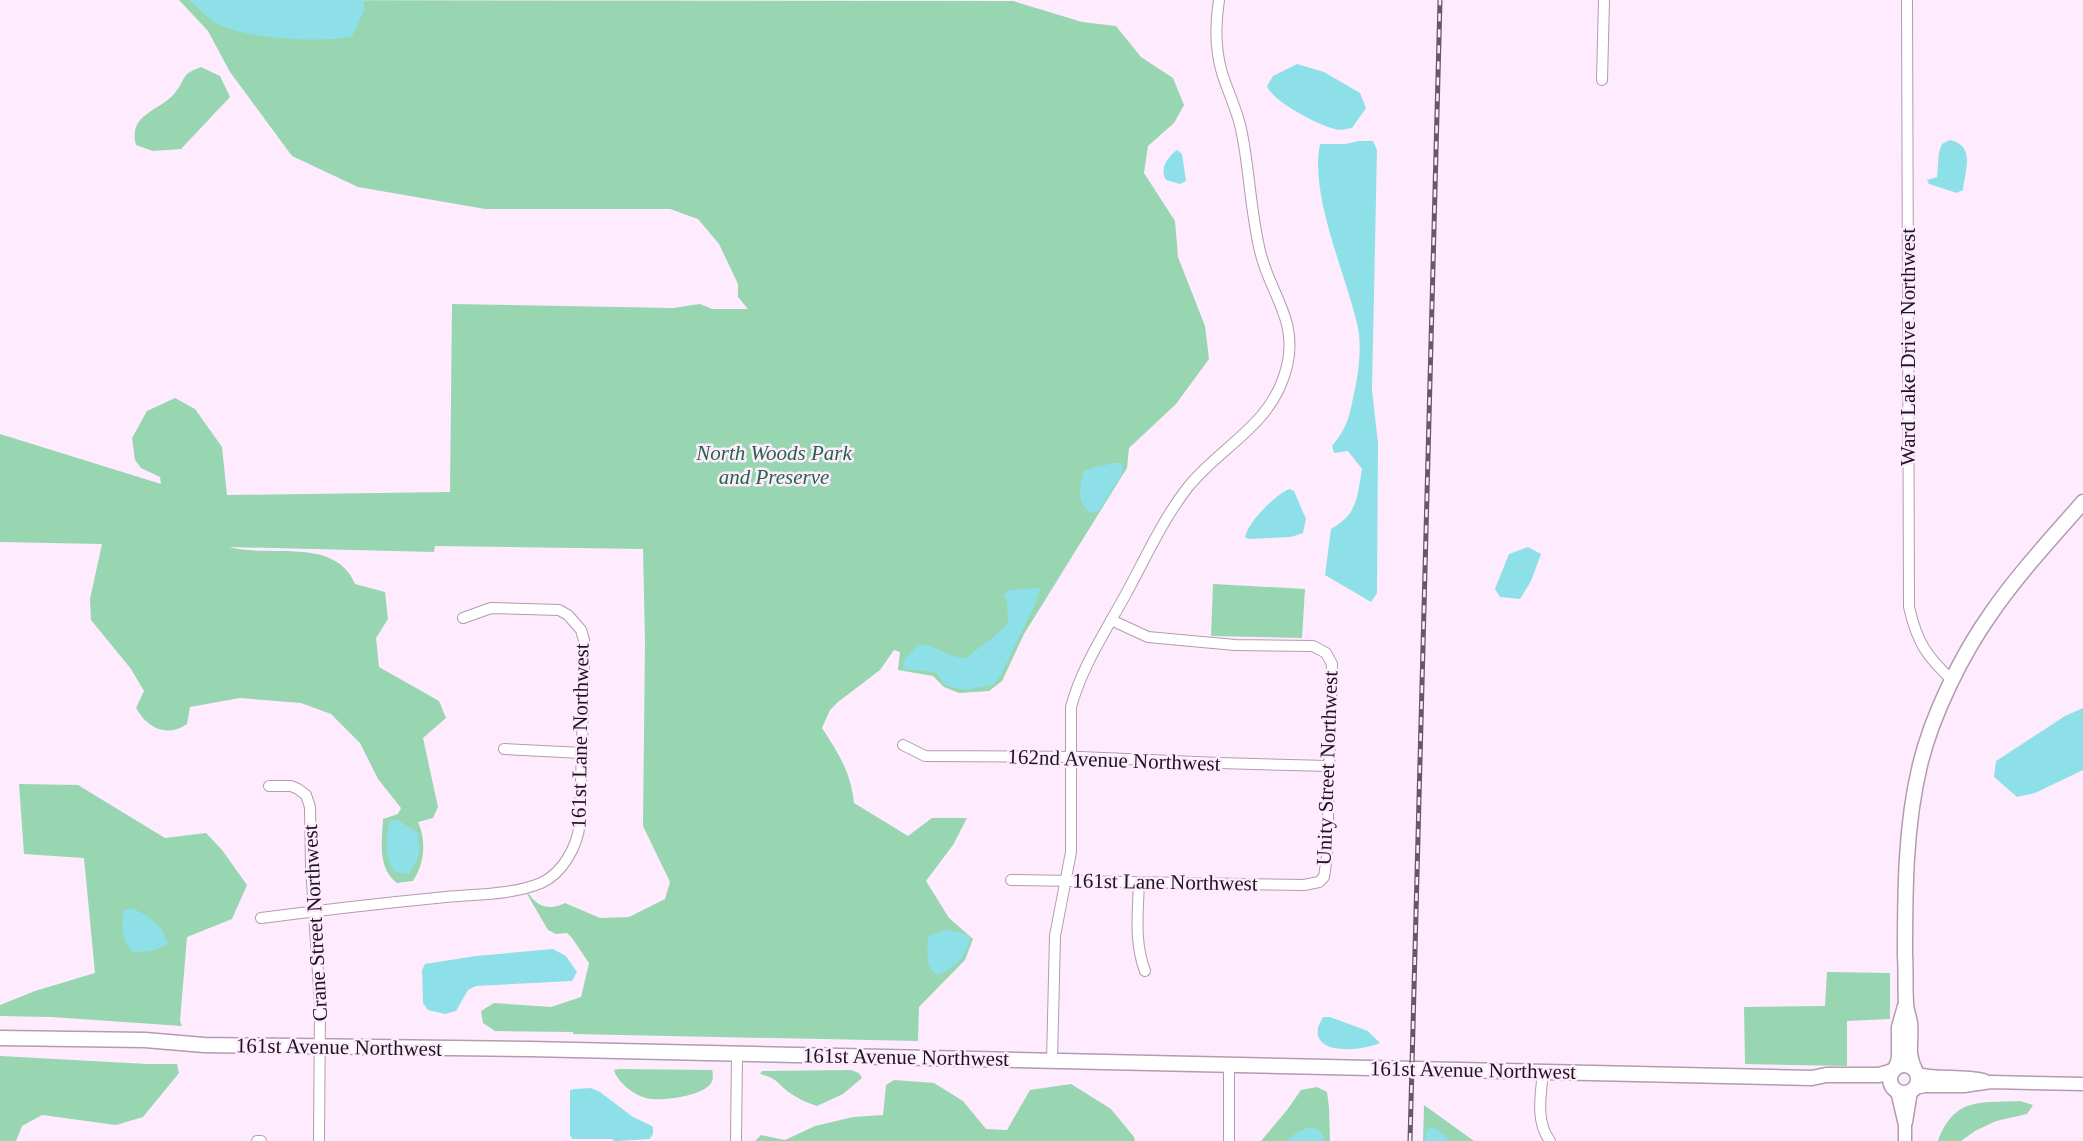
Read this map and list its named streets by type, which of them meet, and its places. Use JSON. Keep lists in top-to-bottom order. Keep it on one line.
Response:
{"streets":{"main road":["161st Avenue Northwest"],"street":["Ward Lake Drive Northwest","161st Lane Northwest","162nd Avenue Northwest","Unity Street Northwest","Crane Street Northwest"]},"crossings":[["161st Lane Northwest","Unity Street Northwest"],["161st Lane Northwest","Crane Street Northwest"],["162nd Avenue Northwest","Unity Street Northwest"],["Crane Street Northwest","161st Avenue Northwest"]],"parks":["North Woods Park and Preserve"]}
